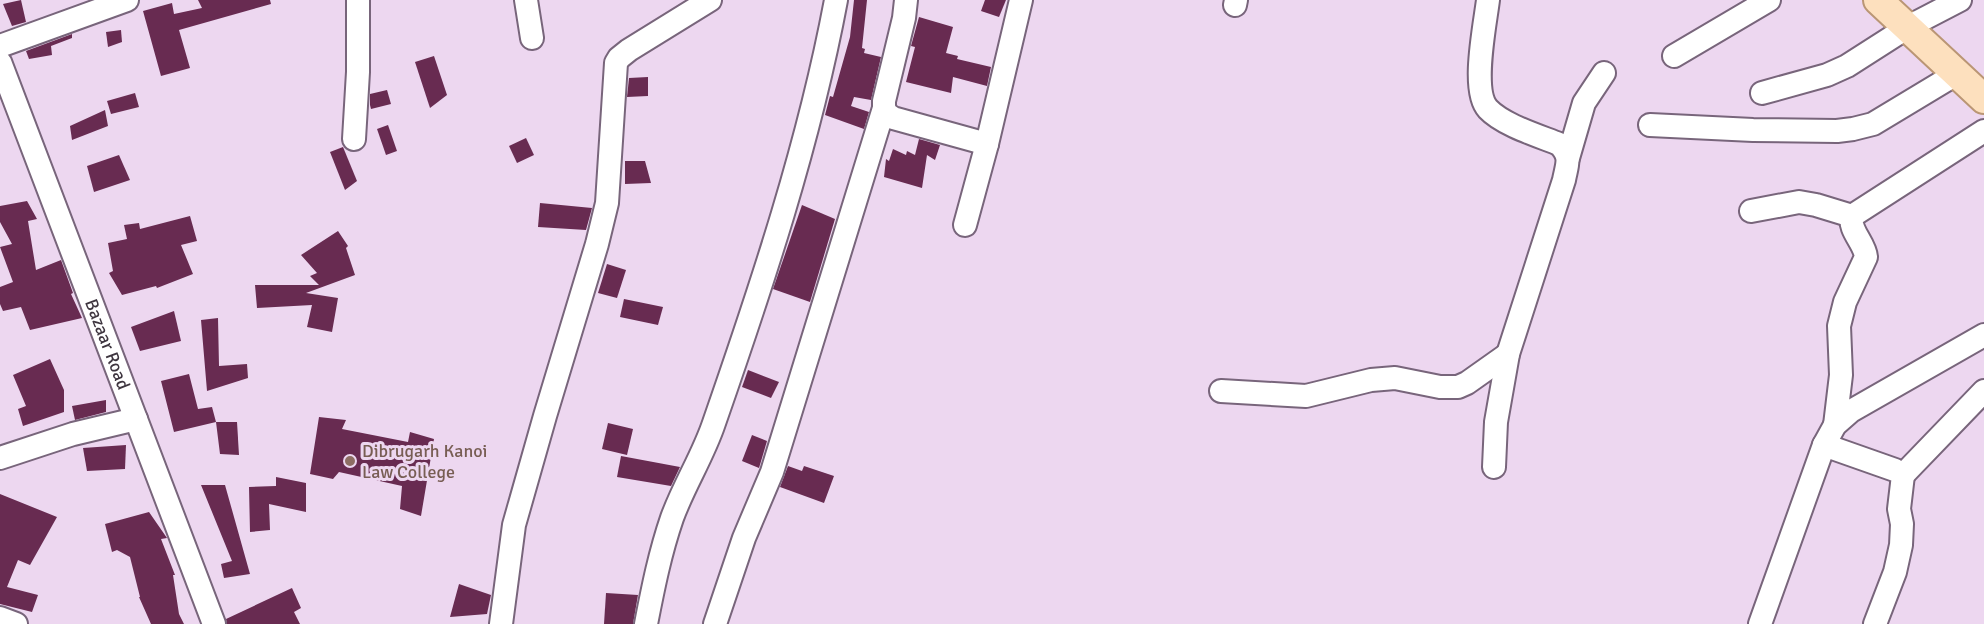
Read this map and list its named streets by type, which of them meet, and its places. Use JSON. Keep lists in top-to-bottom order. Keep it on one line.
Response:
{"streets":{"street":["Bazaar Road"]},"places":["Dibrugarh Kanoi Law College"]}
